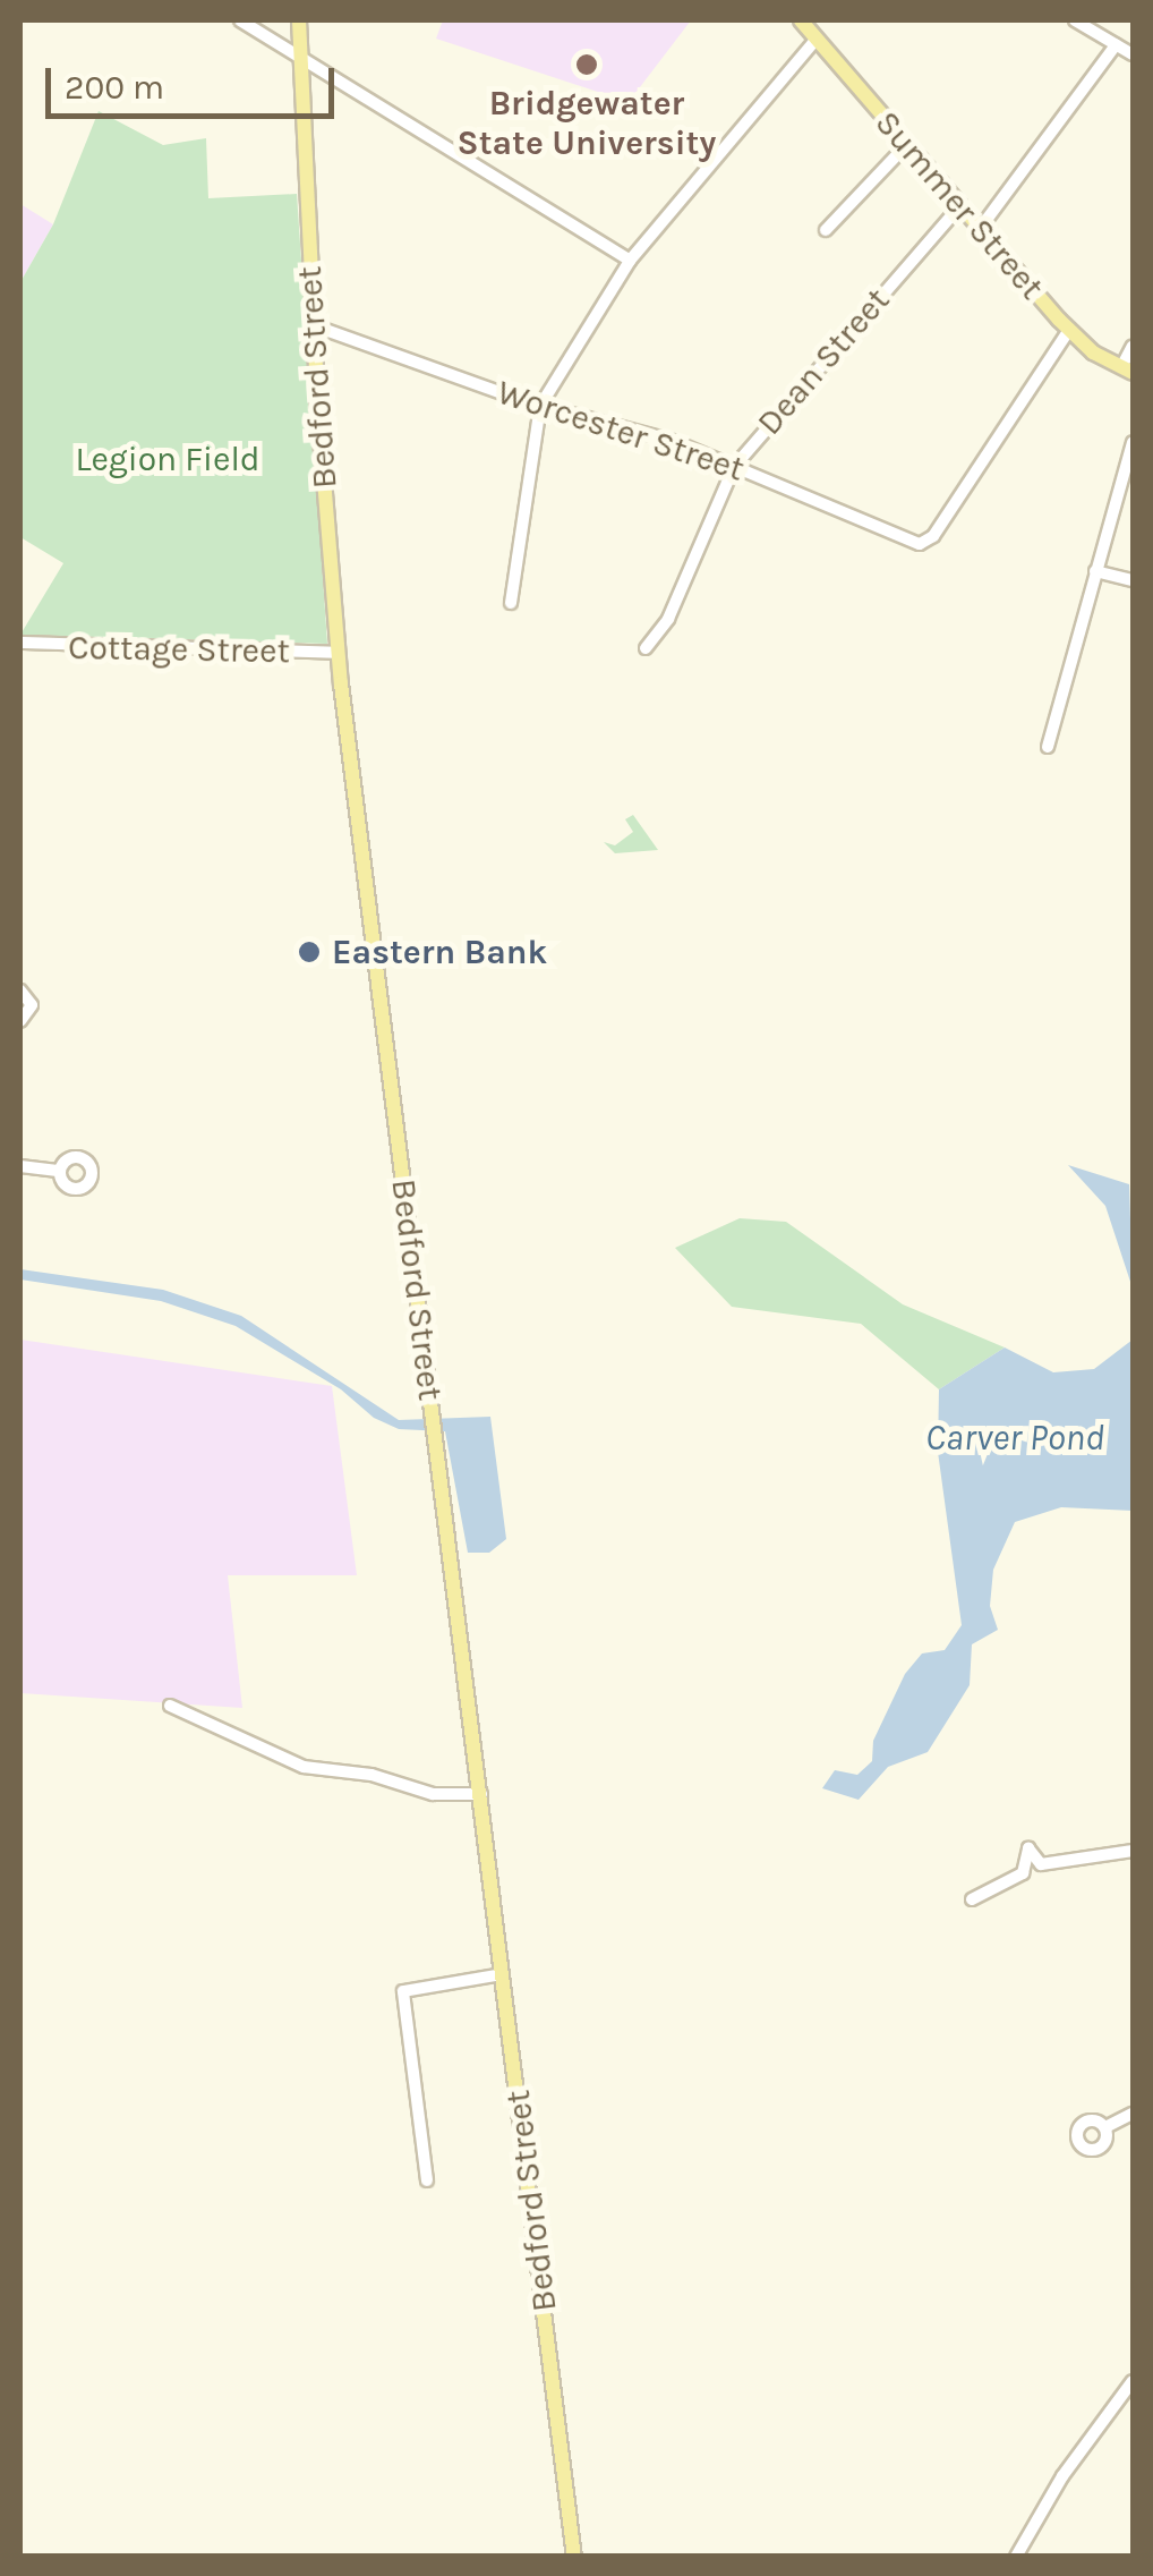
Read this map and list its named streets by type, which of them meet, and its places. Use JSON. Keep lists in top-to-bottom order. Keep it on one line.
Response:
{"streets":{"main road":["Summer Street","Bedford Street"],"street":["Dean Street","Worcester Street","Cottage Street"]},"crossings":[["Summer Street","Dean Street"],["Summer Street","Worcester Street"],["Dean Street","Worcester Street"],["Bedford Street","Worcester Street"],["Bedford Street","Cottage Street"]],"water":["Carver Pond"],"parks":["Legion Field"],"places":["Bridgewater State University","Eastern Bank"],"scale_bar":"200 m"}
